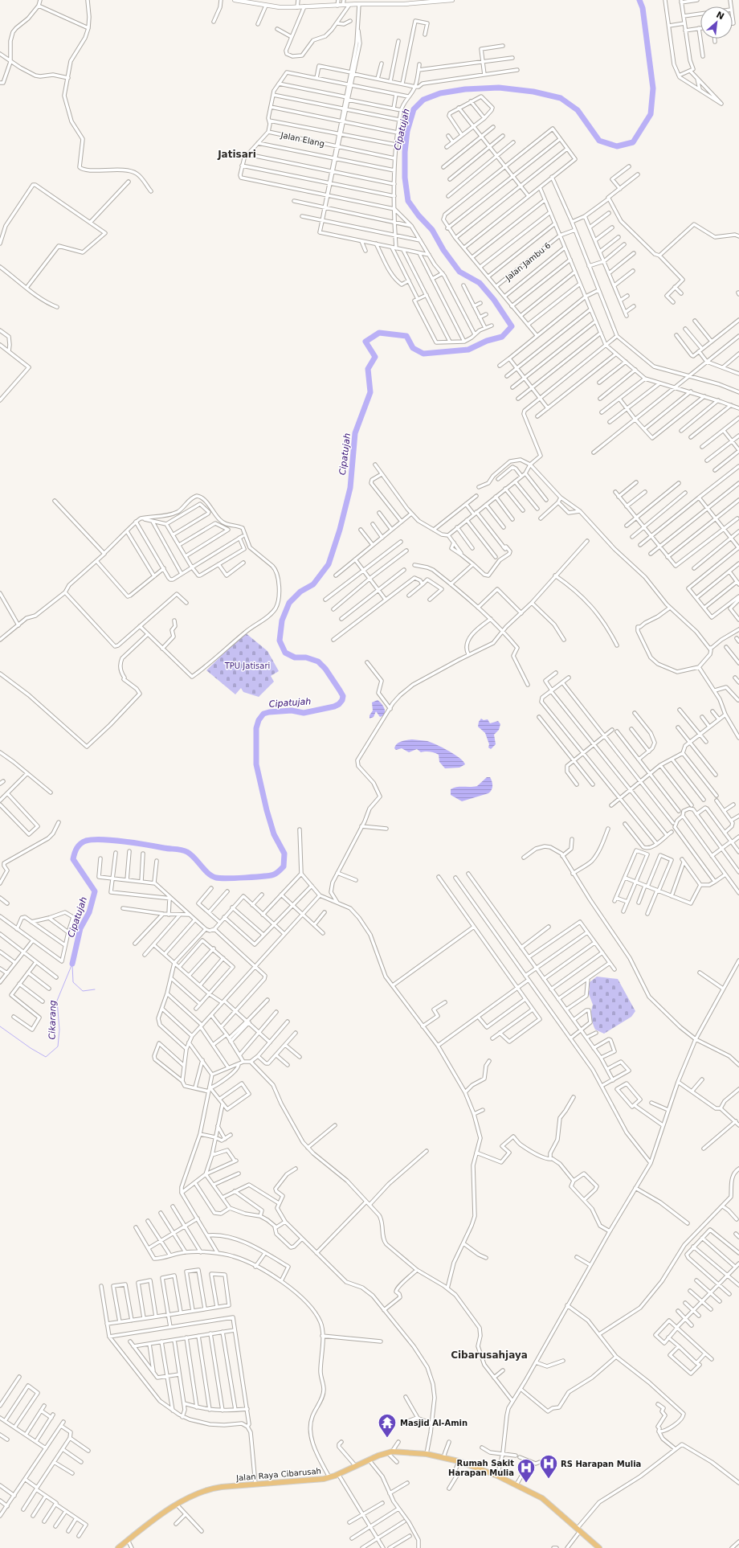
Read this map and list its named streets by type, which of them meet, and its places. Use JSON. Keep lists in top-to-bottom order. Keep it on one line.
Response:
{"streets":{"main road":["Jalan Raya Cibarusah"],"street":["Jalan Elang","Jalan Jambu 6"]},"districts":["Jatisari","Cibarusahjaya"],"water":["Cipatujah","Cikarang"],"parks":["TPU Jatisari"],"places":{"temple":["Masjid Al-Amin"],"hospital":["RS Harapan Mulia","Rumah Sakit Harapan Mulia"]},"north":"top right"}
